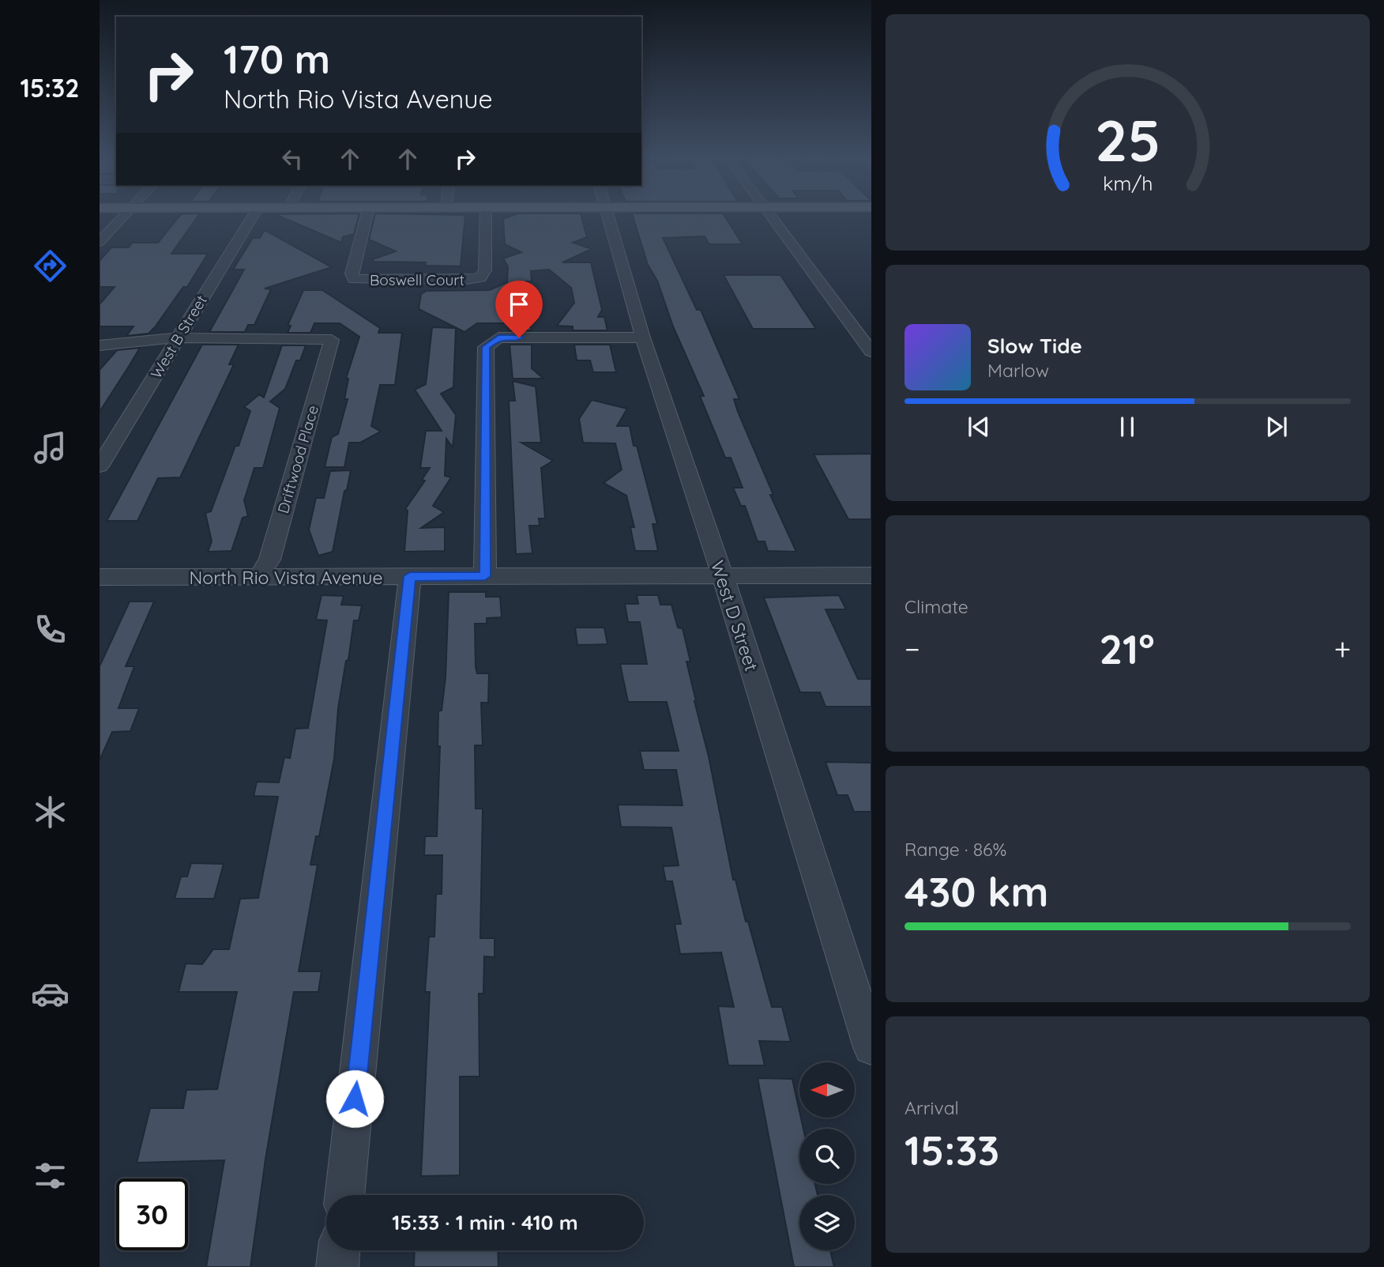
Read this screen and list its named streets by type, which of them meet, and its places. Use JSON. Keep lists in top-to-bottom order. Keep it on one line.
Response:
{"streets":{"street":["Boswell Court","West B Street","Driftwood Place","North Rio Vista Avenue","West D Street"]},"crossings":[["West B Street","Driftwood Place"],["Driftwood Place","North Rio Vista Avenue"],["North Rio Vista Avenue","West D Street"]],"north":"left","page":{"tabs":"15:32","turn":["170 m","North Rio Vista Avenue"],"song":["Slow Tide","Marlow"],"tile":["Climate",["Range · 86%","430 km"],["Arrival","15:33"]],"heat":["−","21°","+"],"limit":"30","trip":"15:33 · 1 min · 410 m","gauge":["25","km/h"]}}
